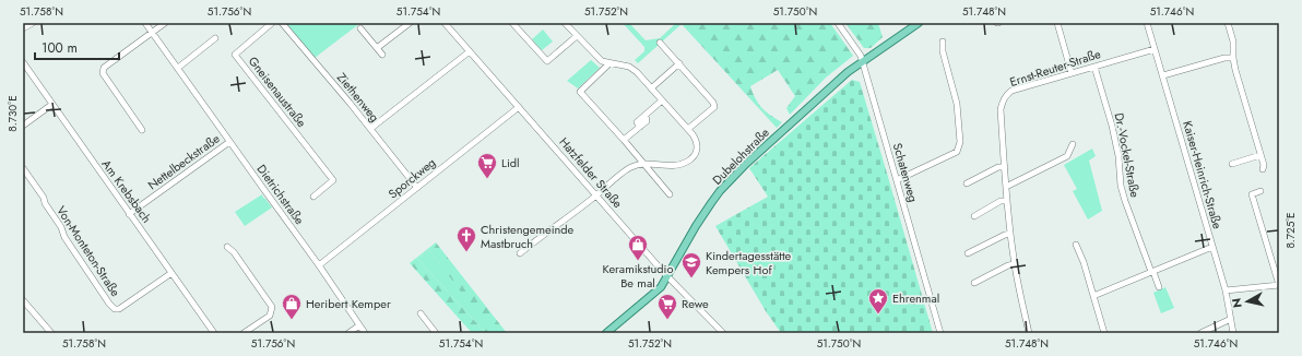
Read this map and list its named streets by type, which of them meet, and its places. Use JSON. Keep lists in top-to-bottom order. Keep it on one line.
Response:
{"streets":{"main road":["Dubelohstraße"],"street":["Ernst-Reuter-Straße","Gneisenaustraße","Ziethenweg","Dr.-Vockel-Straße","Nettelbeckstraße","Hatzfelder Straße","Schatenweg","Kaiser-Heinrich-Straße","Sporckweg","Am Krebsbach","Dietrichstraße","Von-Monteton-Straße"]},"crossings":[["Ernst-Reuter-Straße","Dr.-Vockel-Straße"],["Ernst-Reuter-Straße","Kaiser-Heinrich-Straße"],["Ziethenweg","Sporckweg"],["Dubelohstraße","Hatzfelder Straße"],["Dubelohstraße","Schatenweg"],["Nettelbeckstraße","Am Krebsbach"],["Nettelbeckstraße","Dietrichstraße"],["Hatzfelder Straße","Sporckweg"],["Sporckweg","Dietrichstraße"],["Am Krebsbach","Von-Monteton-Straße"]],"places":{"supermarket":["Lidl","Rewe"],"church":["Christengemeinde Mastbruch"],"shop":["Keramikstudio Be mal","Heribert Kemper"],"school or university":["Kindertagesstätte Kempers Hof"],"place":["Ehrenmal"]},"scale_bar":"100 m","north":"left","coordinates":["51.758°N","51.756°N","51.754°N","51.752°N","51.750°N","51.748°N","51.746°N","8.730°E","8.725°E"]}
